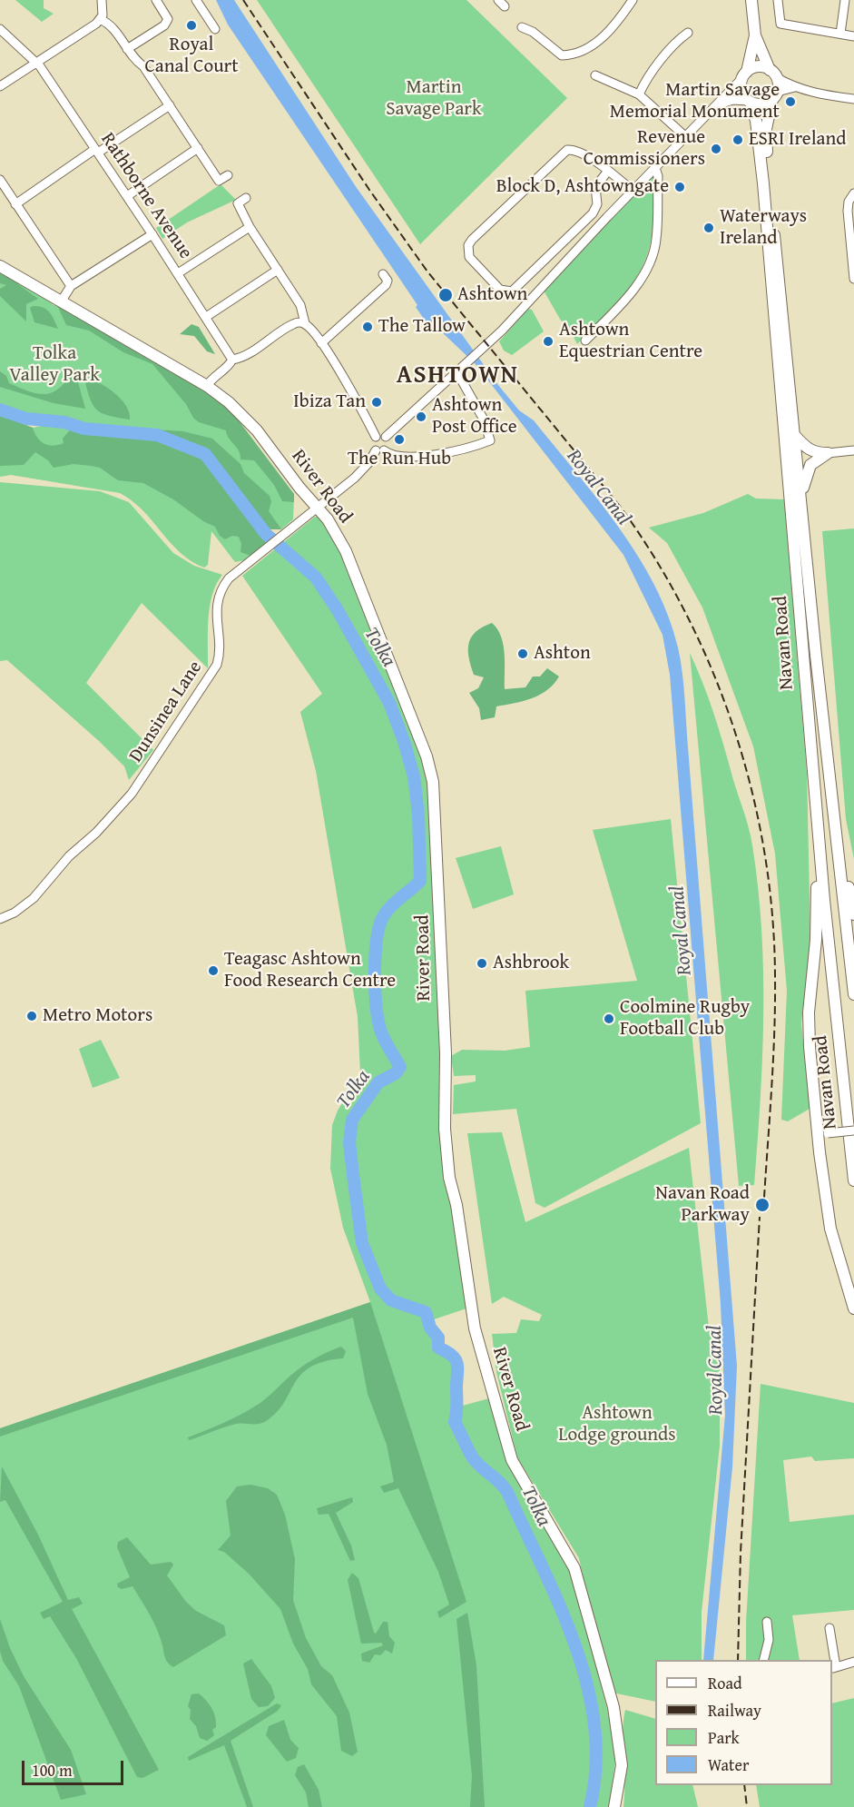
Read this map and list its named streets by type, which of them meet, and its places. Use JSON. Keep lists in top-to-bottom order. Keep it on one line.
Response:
{"streets":{"main road":["River Road","Navan Road"],"street":["Rathborne Avenue","Dunsinea Lane"]},"crossings":[["River Road","Dunsinea Lane"]],"districts":["ASHTOWN"],"water":["Royal Canal","Tolka"],"parks":["Martin Savage Park","Tolka Valley Park","Ashtown Lodge grounds"],"places":["Royal Canal Court","Martin Savage Memorial Monument","ESRI Ireland","Revenue Commissioners","Block D, Ashtowngate","Waterways Ireland","Ashtown","The Tallow","Ashtown Equestrian Centre","Ibiza Tan","Ashtown Post Office","The Run Hub","Ashton","Ashbrook","Teagasc Ashtown Food Research Centre","Metro Motors","Coolmine Rugby Football Club","Navan Road Parkway"],"legend":["Road","Railway","Park","Water"],"scale_bar":"100 m"}
